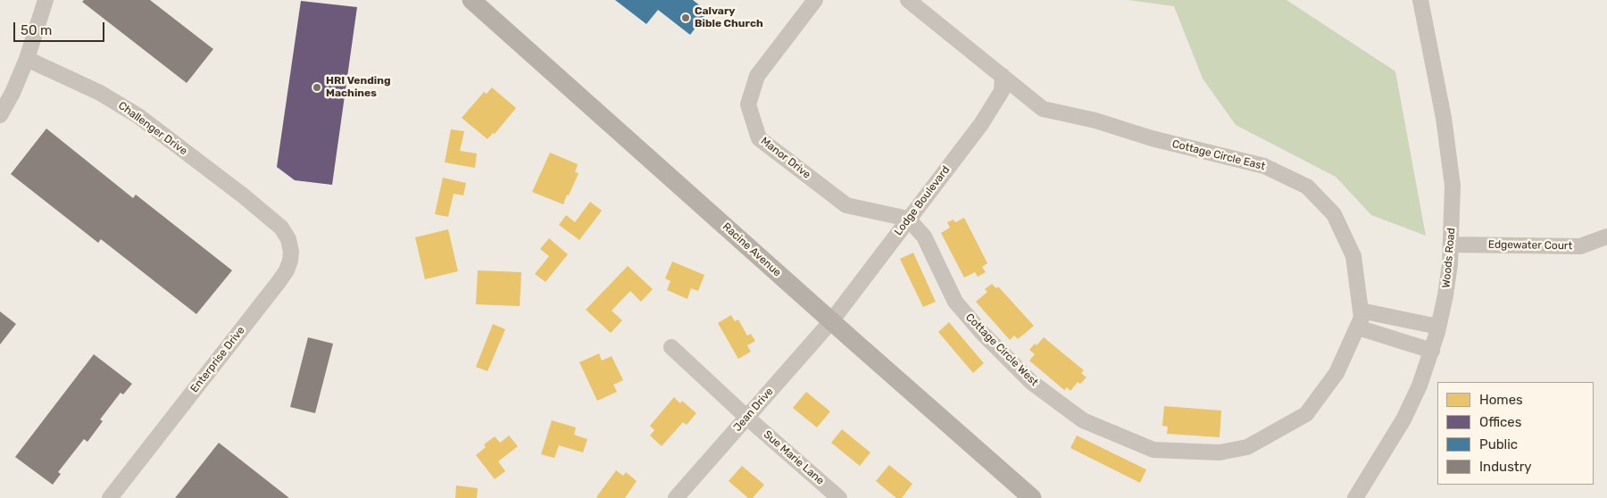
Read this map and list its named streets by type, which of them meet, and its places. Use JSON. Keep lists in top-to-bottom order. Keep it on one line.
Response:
{"streets":{"main road":["Racine Avenue"],"street":["Challenger Drive","Cottage Circle East","Manor Drive","Lodge Boulevard","Edgewater Court","Woods Road","Cottage Circle West","Enterprise Drive","Jean Drive","Sue Marie Lane"]},"crossings":[["Challenger Drive","Enterprise Drive"],["Cottage Circle East","Lodge Boulevard"],["Cottage Circle East","Cottage Circle West"],["Manor Drive","Lodge Boulevard"],["Manor Drive","Cottage Circle West"],["Lodge Boulevard","Racine Avenue"],["Lodge Boulevard","Cottage Circle West"],["Lodge Boulevard","Jean Drive"],["Edgewater Court","Woods Road"],["Racine Avenue","Jean Drive"],["Jean Drive","Sue Marie Lane"]],"places":["Calvary Bible Church","HRI Vending Machines"],"legend":["Homes","Offices","Public","Industry"],"scale_bar":"50 m"}
